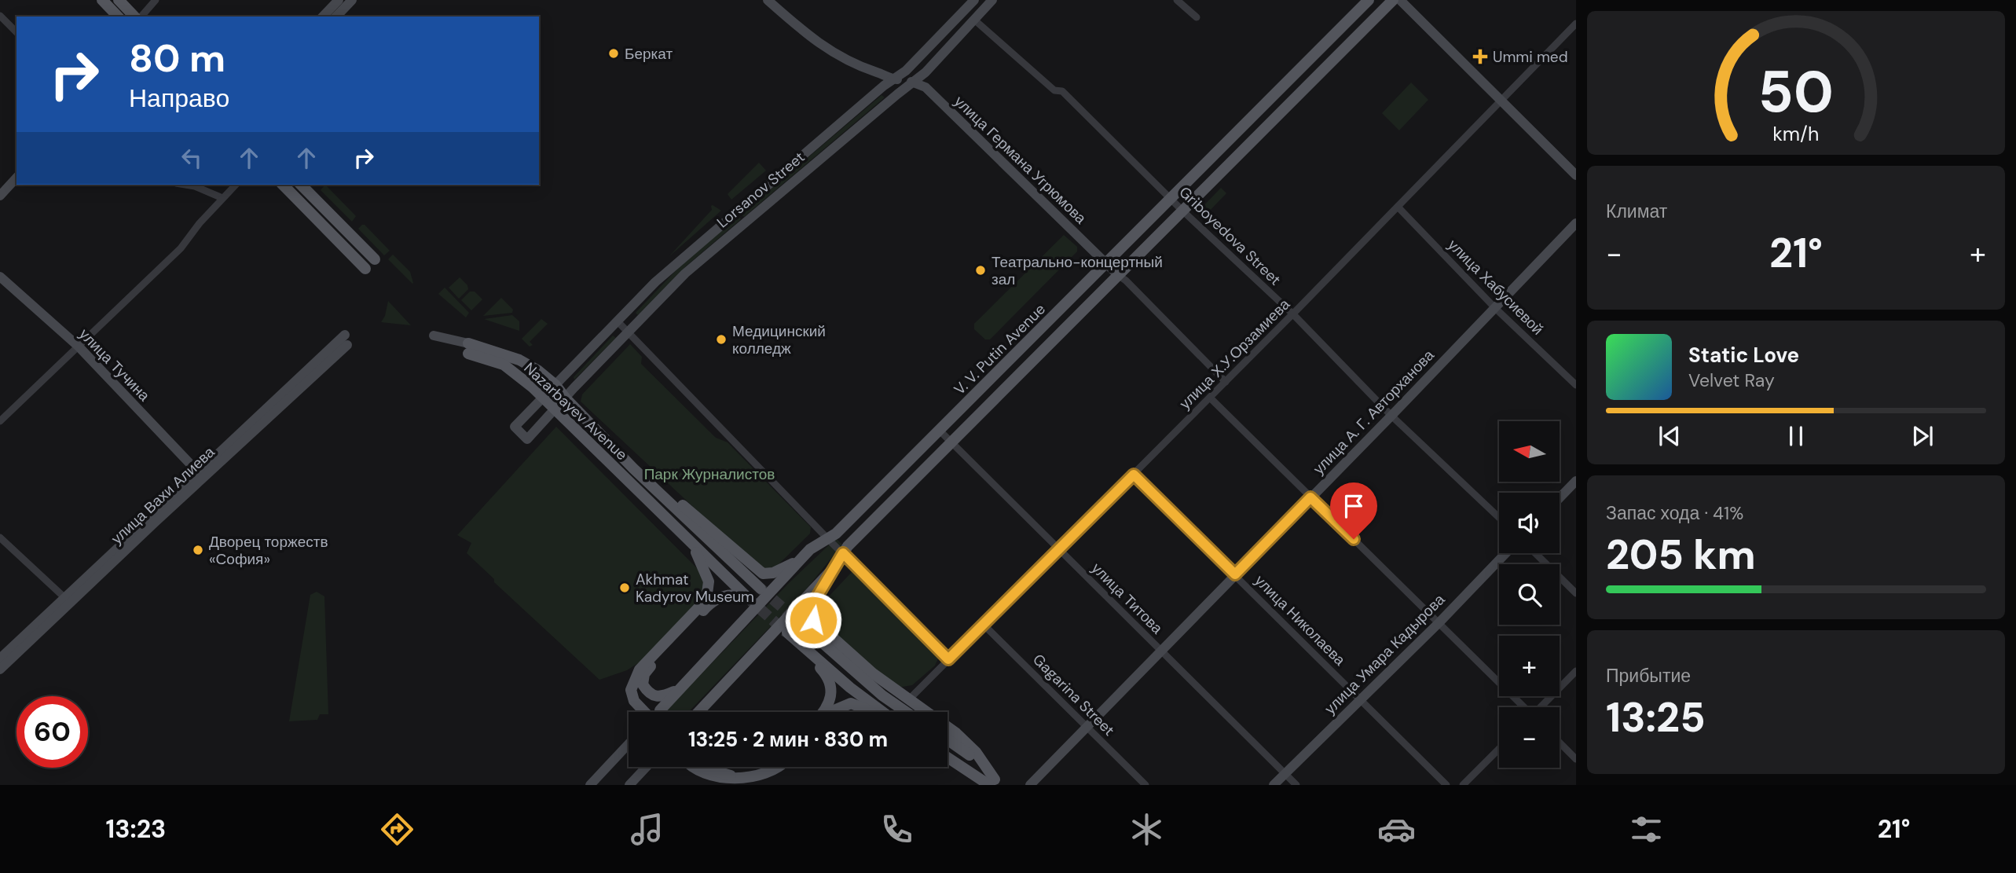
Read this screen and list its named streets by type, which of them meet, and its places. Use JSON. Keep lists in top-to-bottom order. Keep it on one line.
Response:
{"streets":{"main road":["улица Германа Угрюмова","Lorsanov Street","V. V. Putin Avenue","улица Тучина","Nazarbayev Avenue","улица А. Г. Авторханова","улица Вахи Алиева","улица Умара Кадырова"],"street":["Griboyedova Street","улица Хабусиевой","улица Х.У.Орзамиева","улица Титова","улица Николаева","Gagarina Street"]},"crossings":[["улица Германа Угрюмова","Lorsanov Street"],["улица Германа Угрюмова","V. V. Putin Avenue"],["улица Германа Угрюмова","улица Х.У.Орзамиева"],["Lorsanov Street","Griboyedova Street"],["Lorsanov Street","Nazarbayev Avenue"],["Griboyedova Street","V. V. Putin Avenue"],["Griboyedova Street","улица Х.У.Орзамиева"],["Griboyedova Street","улица А. Г. Авторханова"],["улица Хабусиевой","улица Х.У.Орзамиева"],["улица Хабусиевой","улица А. Г. Авторханова"],["V. V. Putin Avenue","Nazarbayev Avenue"],["V. V. Putin Avenue","улица Титова"],["улица Х.У.Орзамиева","улица Титова"],["улица Х.У.Орзамиева","улица Николаева"],["улица Х.У.Орзамиева","Gagarina Street"],["улица Тучина","улица Вахи Алиева"],["улица А. Г. Авторханова","улица Титова"],["улица А. Г. Авторханова","улица Николаева"],["улица А. Г. Авторханова","Gagarina Street"],["улица Титова","улица Умара Кадырова"],["улица Николаева","улица Умара Кадырова"]],"parks":["Парк Журналистов"],"places":{"other":["Беркат","Театрально-концертный зал","Медицинский колледж","Дворец торжеств «София»","Akhmat Kadyrov Museum"],"health":["Ummi med"]},"north":"left","page":{"turn":["80 m","Направо"],"tile":["Климат",["Запас хода · 41%","205 km"],["Прибытие","13:25"]],"heat":["−","21°","+"],"song":["Static Love","Velvet Ray"],"map_buttons":["+","−"],"limit":"60","trip":"13:25 · 2 мин · 830 m","tabs":["13:23","21°"],"gauge":["50","km/h"]}}
